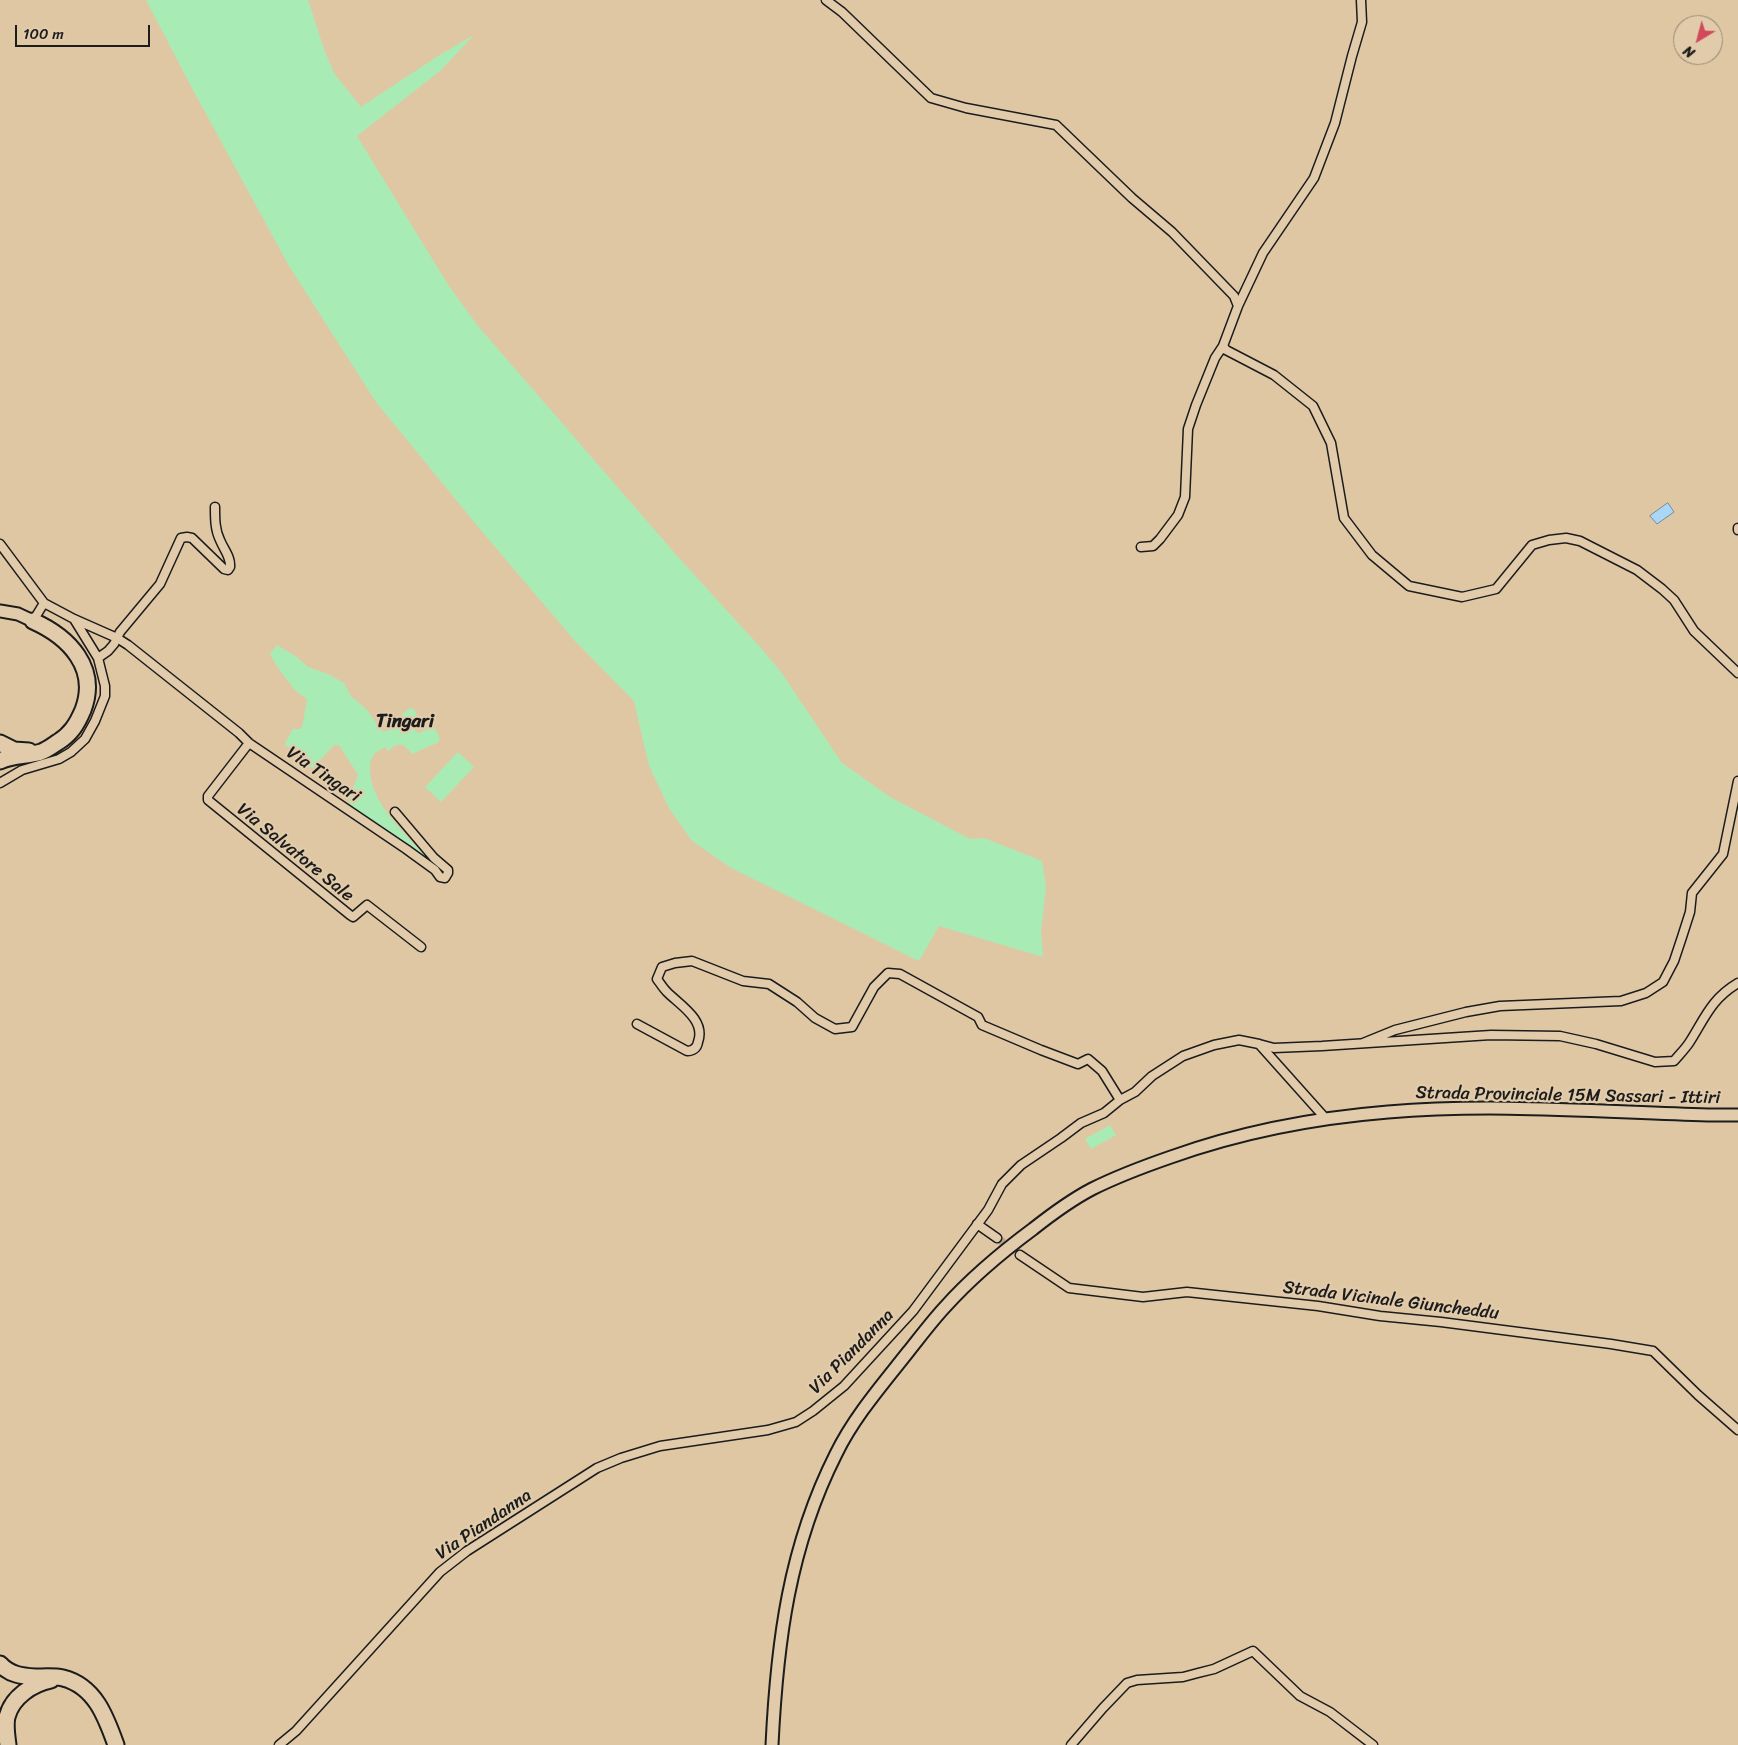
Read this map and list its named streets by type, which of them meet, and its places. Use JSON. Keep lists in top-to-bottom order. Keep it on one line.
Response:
{"streets":{"main road":["Strada Provinciale 15M Sassari - Ittiri"],"street":["Via Tingari","Via Salvatore Sale","Strada Vicinale Giuncheddu","Via Piandanna"]},"crossings":[["Via Tingari","Via Salvatore Sale"]],"districts":["Tingari"],"scale_bar":"100 m","north":"bottom left"}
